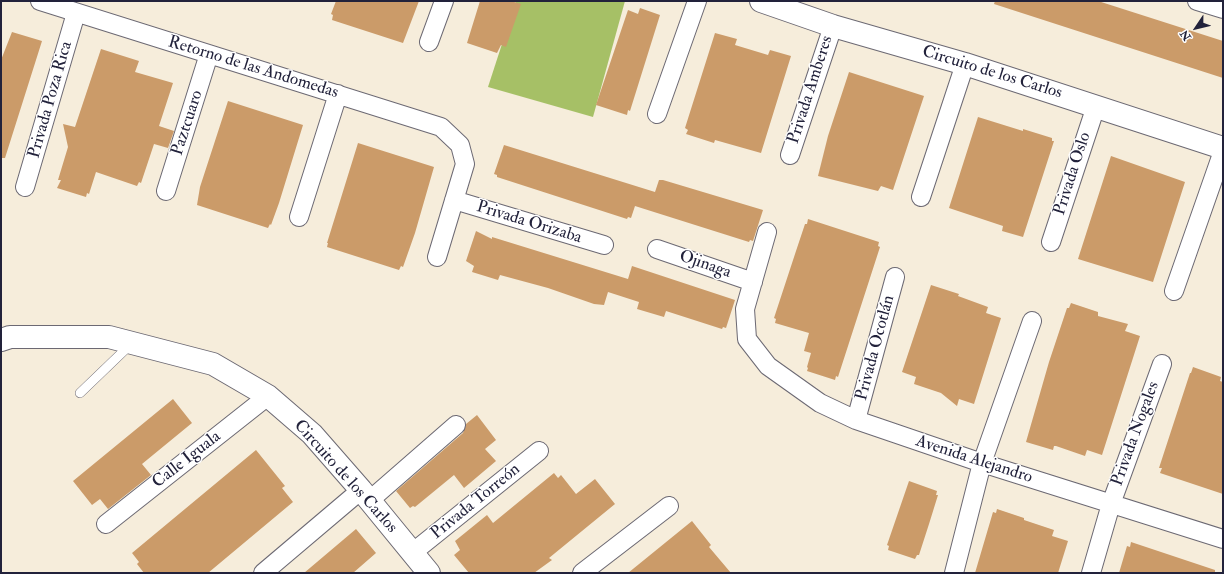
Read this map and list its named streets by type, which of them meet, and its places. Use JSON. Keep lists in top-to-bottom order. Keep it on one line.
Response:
{"streets":{"street":["Retorno de las Andomedas","Circuito de los Carlos","Privada Amberes","Privada Poza Rica","Paztcuaro","Privada Oslo","Privada Orizaba","Ojinaga","Privada Ocotlán","Privada Nogales","Calle Iguala","Avenida Alejandro","Privada Torreón"]},"crossings":[["Retorno de las Andomedas","Privada Poza Rica"],["Retorno de las Andomedas","Paztcuaro"],["Retorno de las Andomedas","Privada Orizaba"],["Circuito de los Carlos","Privada Amberes"],["Circuito de los Carlos","Privada Oslo"],["Circuito de los Carlos","Calle Iguala"],["Circuito de los Carlos","Privada Torreón"],["Ojinaga","Avenida Alejandro"],["Privada Ocotlán","Avenida Alejandro"],["Privada Nogales","Avenida Alejandro"]],"north":"bottom left"}
